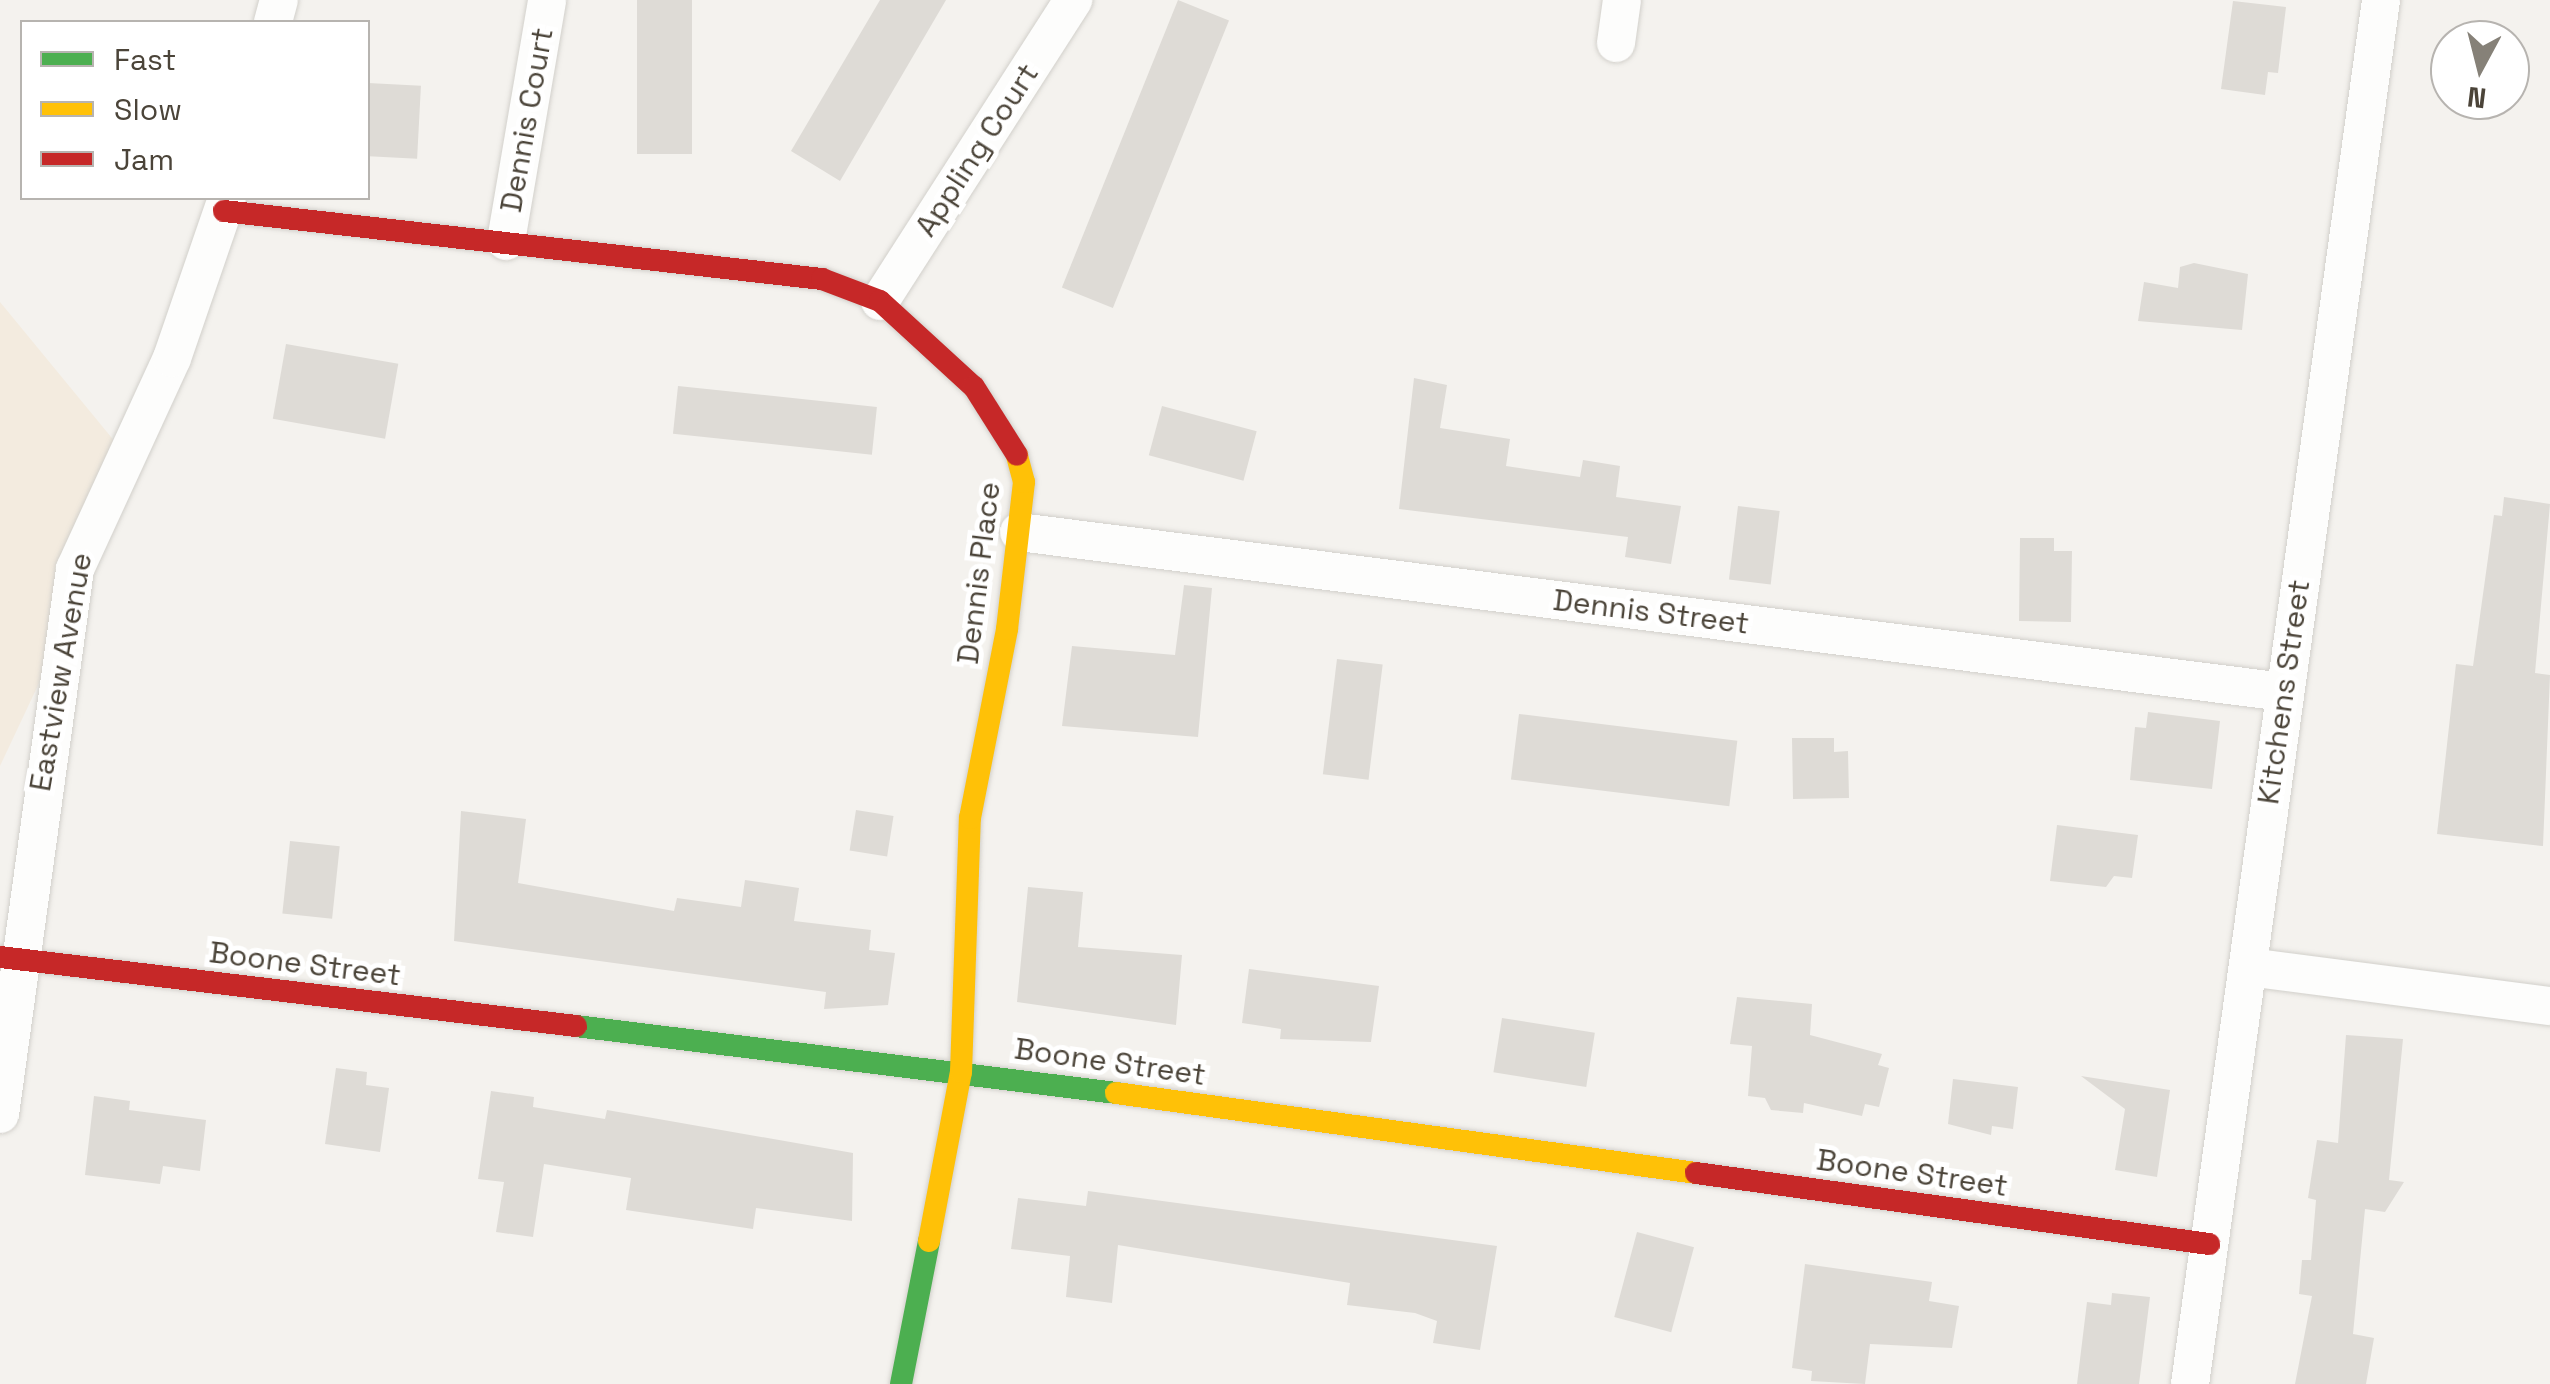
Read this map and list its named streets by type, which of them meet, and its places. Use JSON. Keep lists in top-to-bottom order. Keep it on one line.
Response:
{"streets":{"street":["Dennis Court","Appling Court","Dennis Place","Dennis Street","Eastview Avenue","Kitchens Street","Boone Street"]},"crossings":[["Dennis Court","Dennis Place"],["Appling Court","Dennis Place"],["Dennis Place","Dennis Street"],["Dennis Place","Eastview Avenue"],["Dennis Place","Boone Street"],["Dennis Street","Kitchens Street"],["Eastview Avenue","Boone Street"],["Kitchens Street","Boone Street"]],"legend":["Fast","Slow","Jam"],"north":"bottom"}
